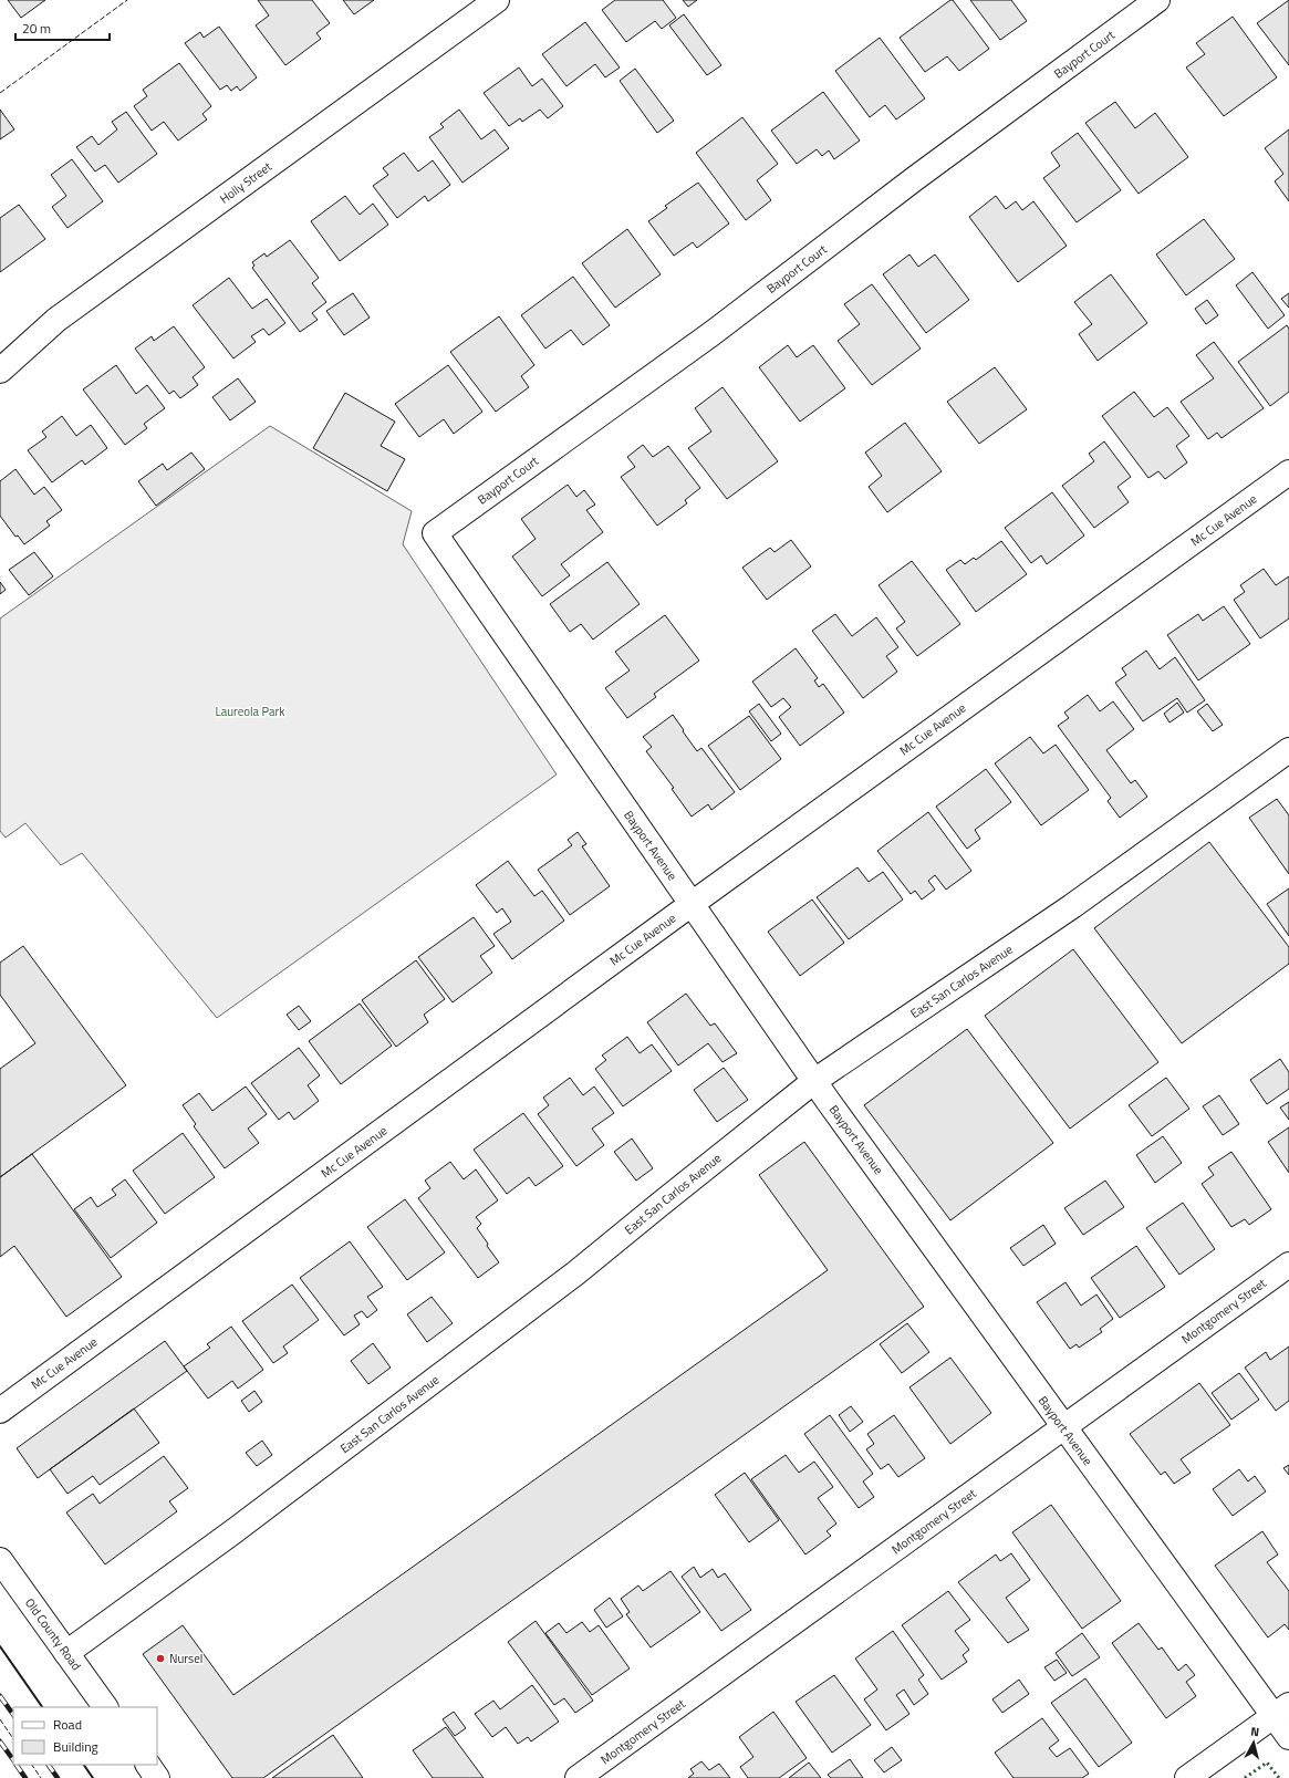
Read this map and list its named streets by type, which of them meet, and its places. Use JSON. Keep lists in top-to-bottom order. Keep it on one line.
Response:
{"streets":{"street":["Bayport Court","Holly Street","Mc Cue Avenue","Bayport Avenue","East San Carlos Avenue","Montgomery Street","Old County Road"]},"crossings":[["Bayport Court","Bayport Avenue"],["Mc Cue Avenue","Bayport Avenue"],["Bayport Avenue","East San Carlos Avenue"],["Bayport Avenue","Montgomery Street"],["East San Carlos Avenue","Old County Road"]],"parks":["Laureola Park"],"places":["Nursel"],"legend":["Road","Building"],"scale_bar":"20 m","north":"top"}
